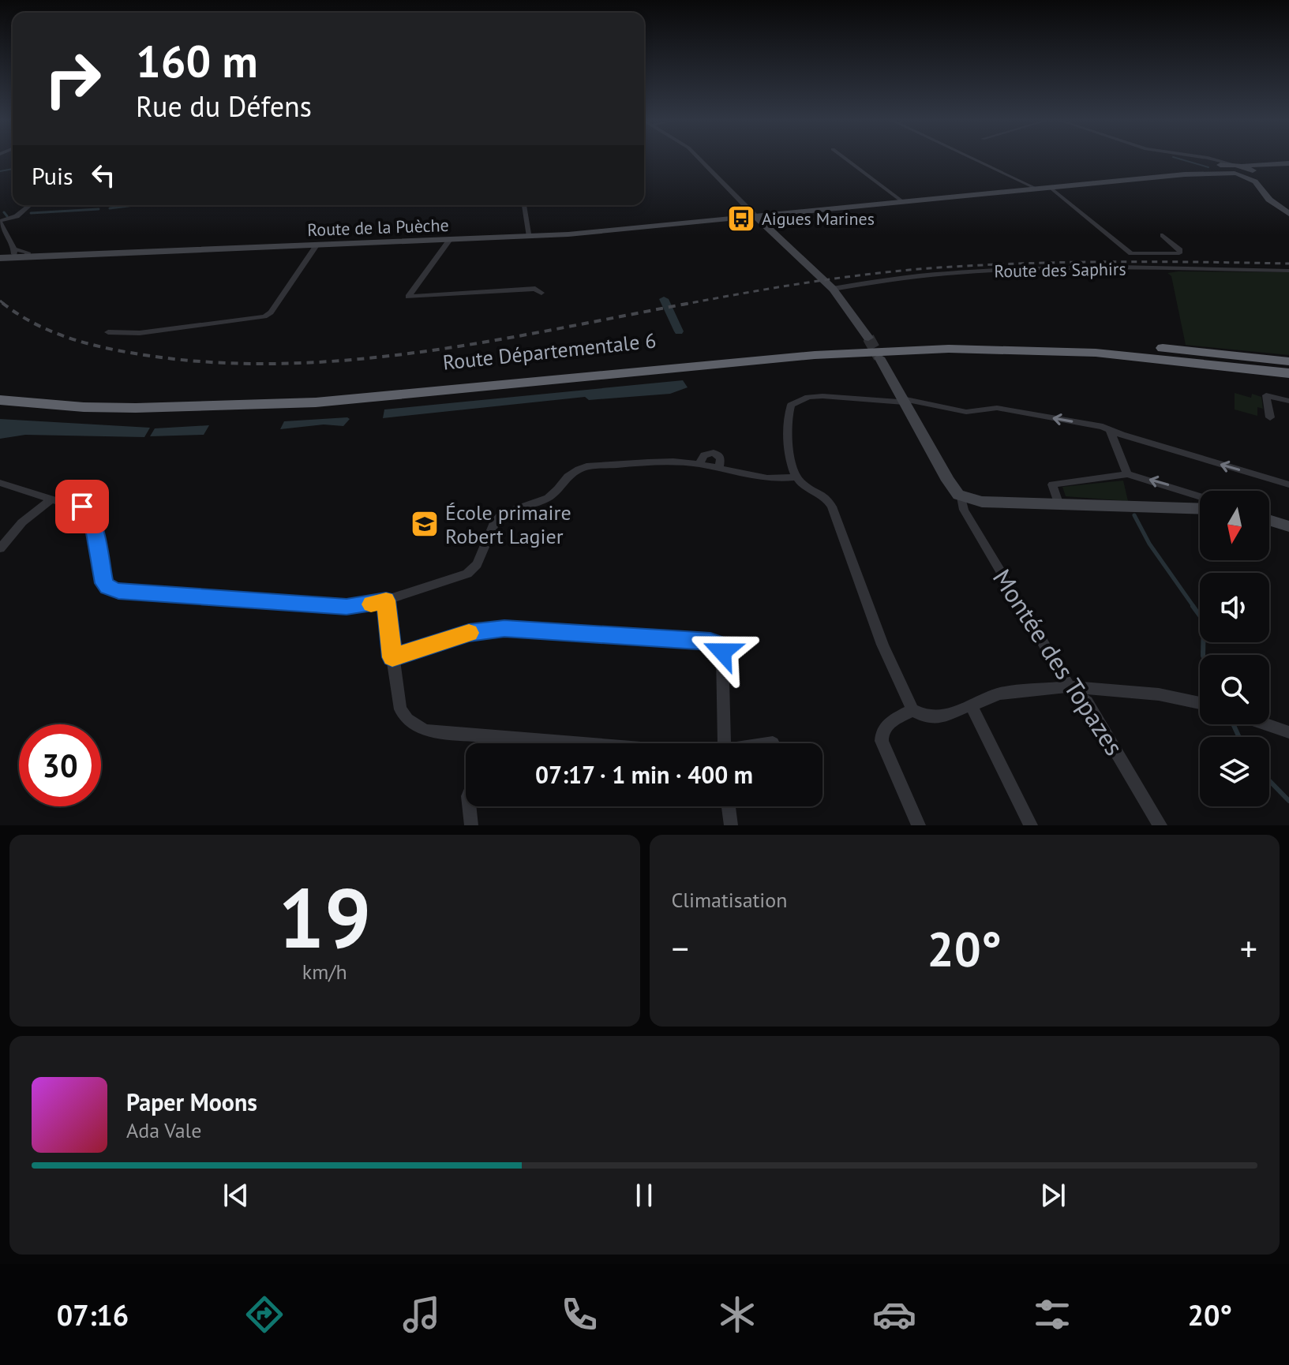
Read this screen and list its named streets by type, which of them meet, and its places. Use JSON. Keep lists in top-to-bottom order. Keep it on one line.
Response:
{"streets":{"highway":["Route Départementale 6"],"main road":["Route de la Puèche"],"street":["Route des Saphirs","Montée des Topazes"]},"places":{"bus stop":["Aigues Marines"],"school or university":["École primaire Robert Lagier"]},"north":"bottom","page":{"turn":["160 m","Rue du Défens"],"then":"Puis","limit":"30","trip":"07:17 · 1 min · 400 m","tile":[["19","km/h"],"Climatisation"],"heat":["−","20°","+"],"song":["Paper Moons","Ada Vale"],"tabs":["07:16","20°"]}}
